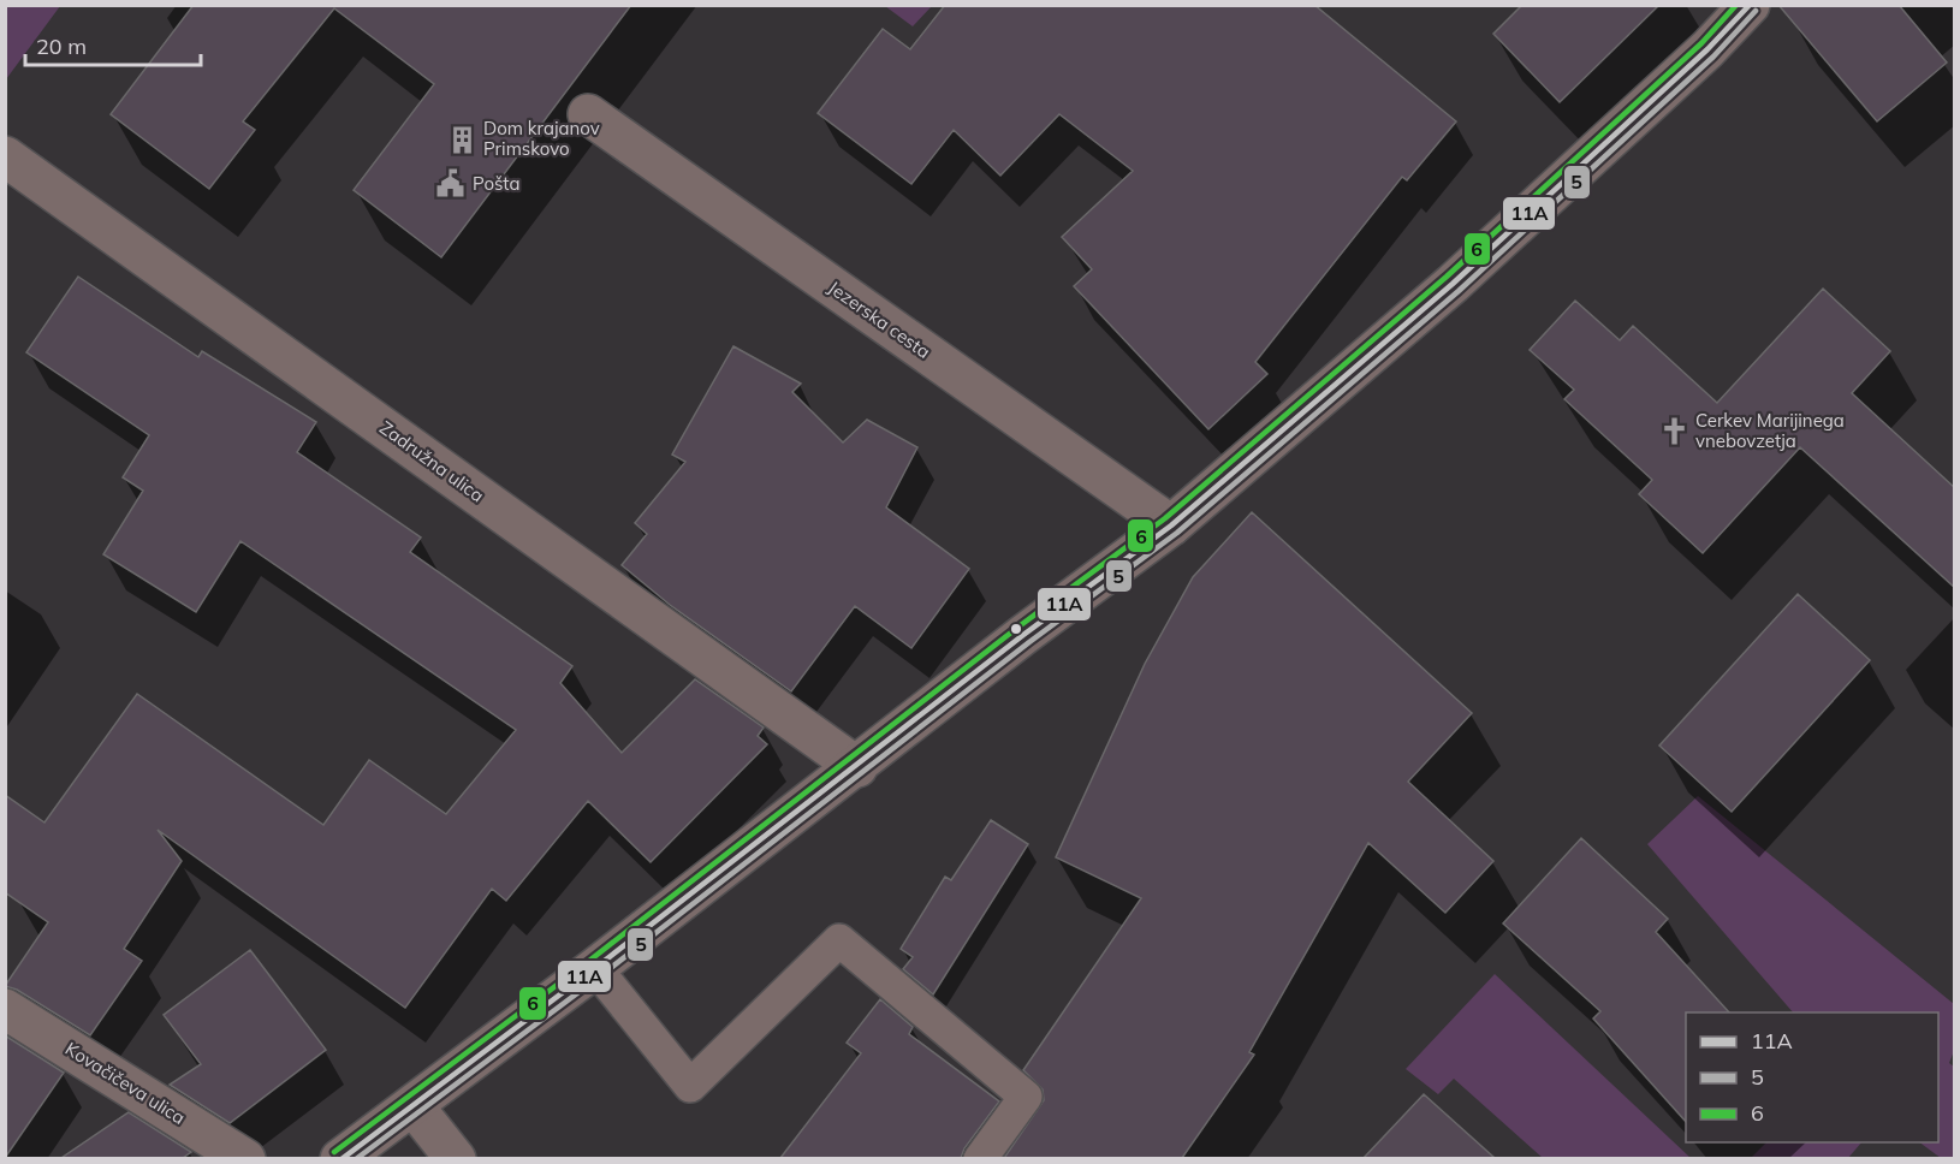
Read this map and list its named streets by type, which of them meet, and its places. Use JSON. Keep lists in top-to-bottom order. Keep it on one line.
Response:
{"streets":{"street":["Jezerska cesta","Zadružna ulica","Kovačičeva ulica"]},"places":{"building":["Dom krajanov Primskovo"],"public building":["Pošta"],"church":["Cerkev Marijinega vnebovzetja"]},"lines":["transit line 11A","transit line 6","transit line 5"],"legend":["11A","5","6"],"scale_bar":"20 m"}
